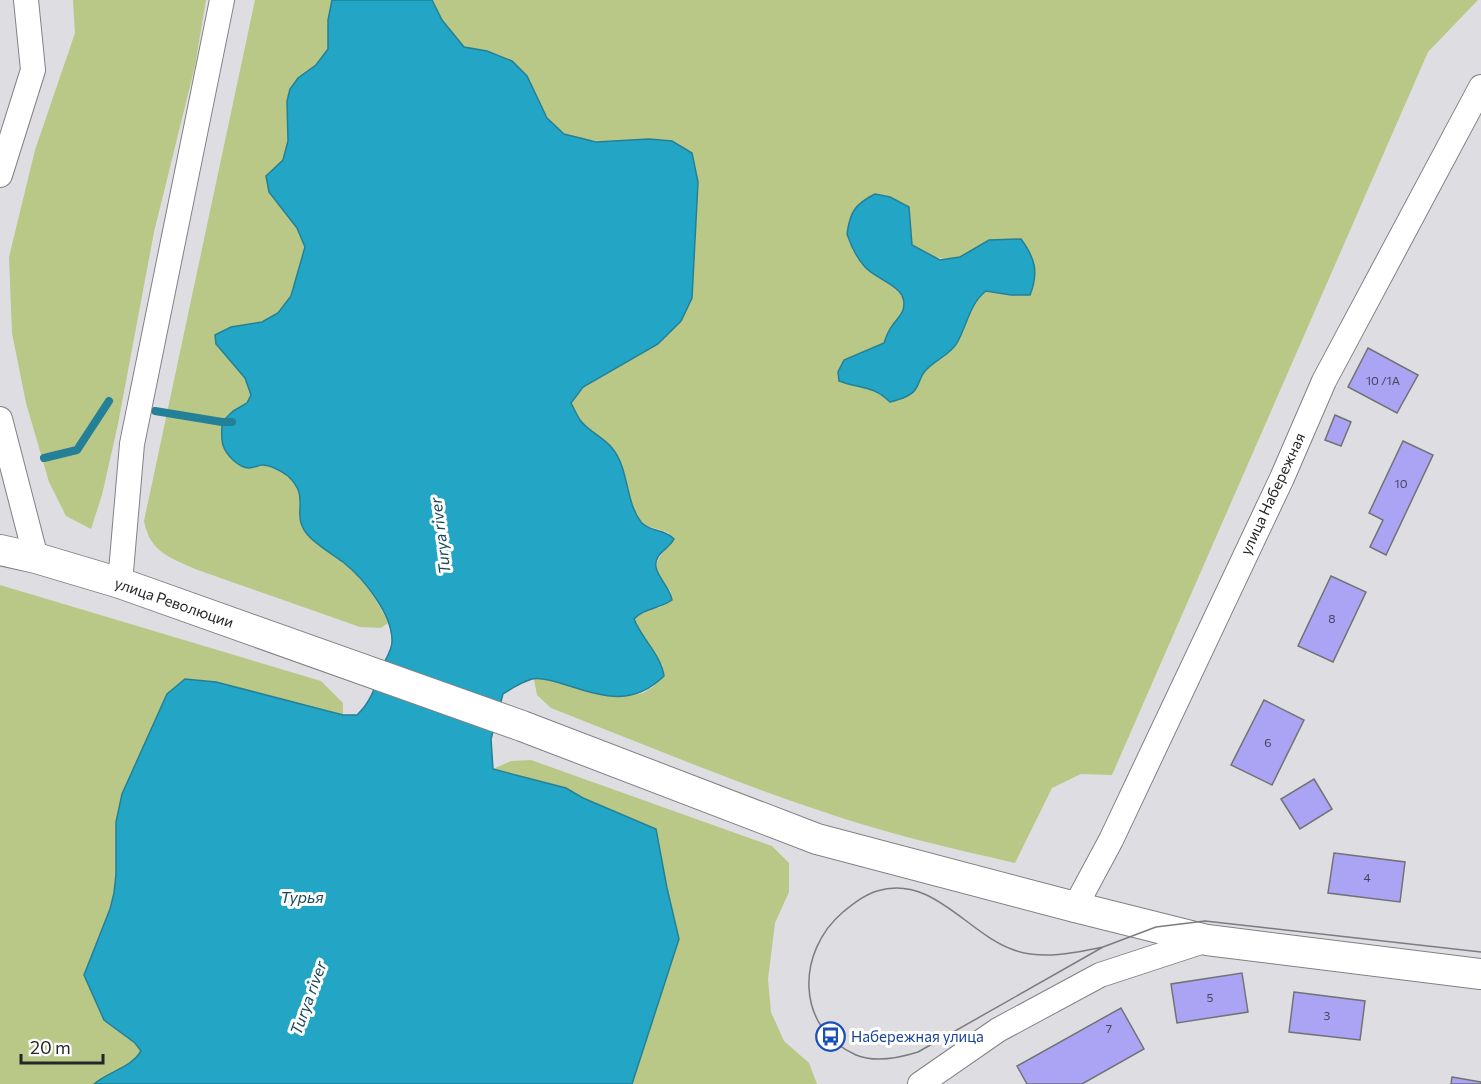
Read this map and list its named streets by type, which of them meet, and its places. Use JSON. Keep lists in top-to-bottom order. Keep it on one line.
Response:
{"streets":{"street":["улица Набережная","улица Революции"]},"crossings":[["улица Набережная","улица Революции"]],"water":["Turya river","Турья"],"places":{"bus stop":["Набережная улица"]},"house_numbers":["10 /1А","10","8","6","4","5","3","7"],"scale_bar":"20 m"}
